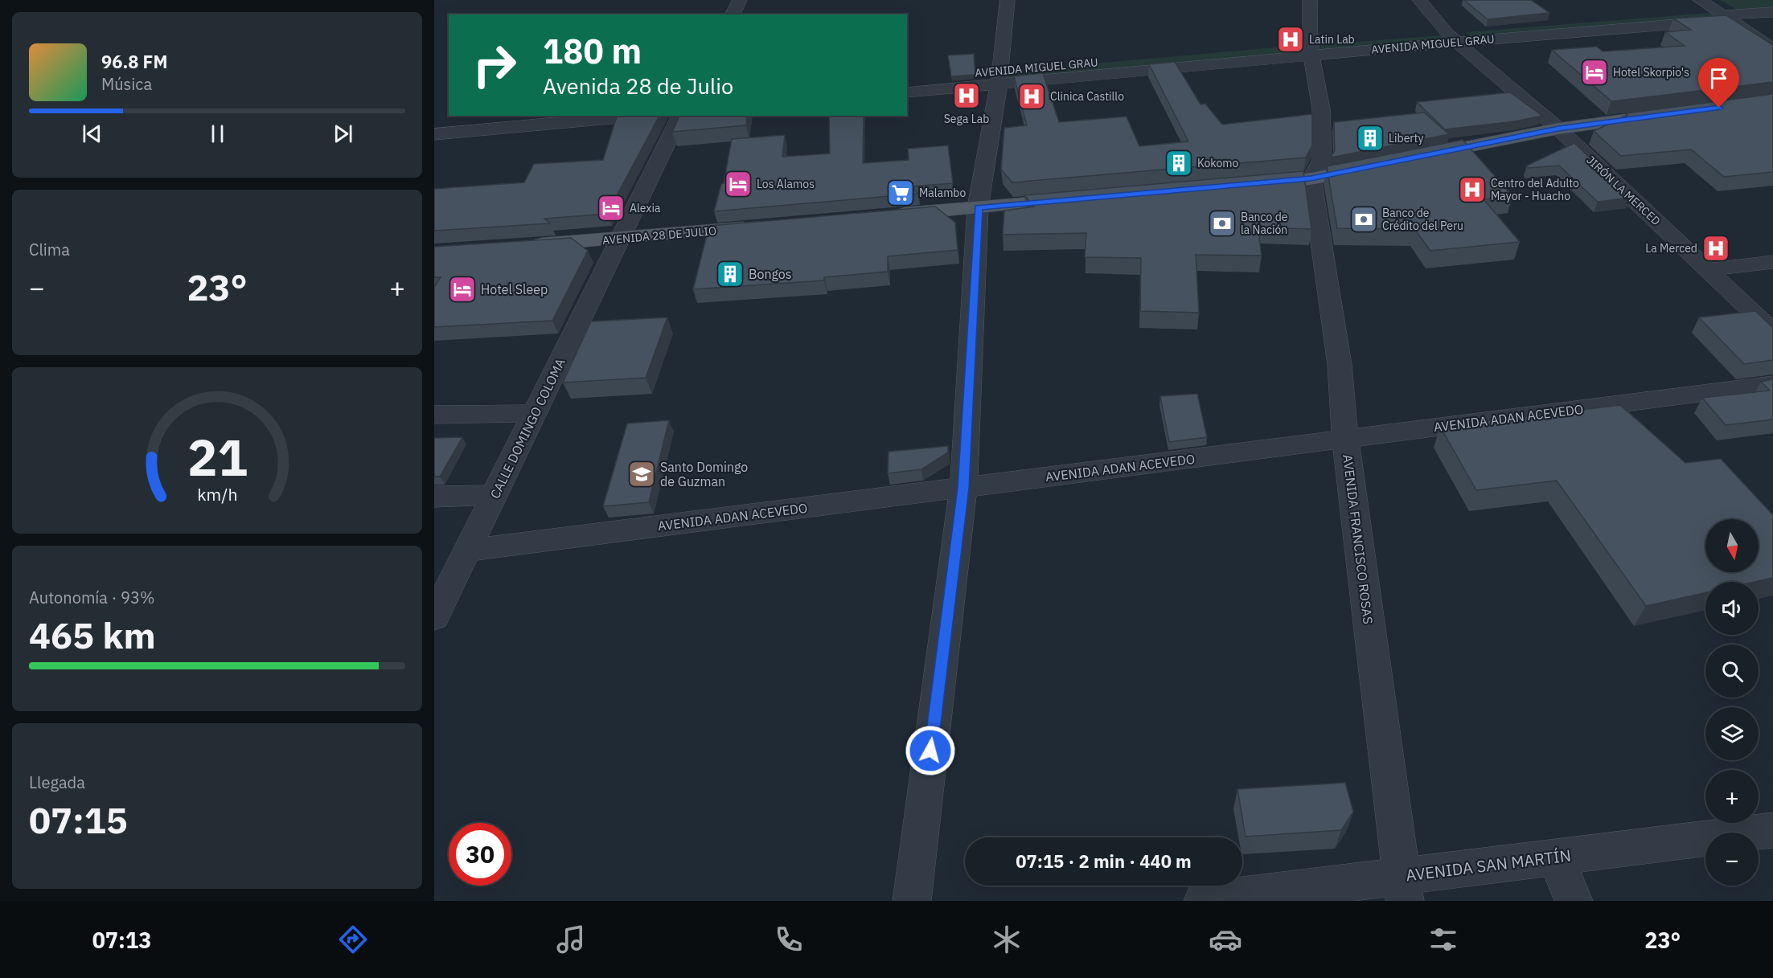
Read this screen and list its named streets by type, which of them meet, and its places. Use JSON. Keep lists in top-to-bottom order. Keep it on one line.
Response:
{"streets":{"main road":["AVENIDA 28 DE JULIO"],"street":["AVENIDA MIGUEL GRAU","JIRÓN LA MERCED","AVENIDA ADAN ACEVEDO","CALLE DOMINGO COLOMA","AVENIDA FRANCISCO ROSAS","AVENIDA SAN MARTÍN"]},"crossings":[["AVENIDA MIGUEL GRAU","JIRÓN LA MERCED"],["AVENIDA 28 DE JULIO","CALLE DOMINGO COLOMA"],["AVENIDA ADAN ACEVEDO","CALLE DOMINGO COLOMA"],["AVENIDA ADAN ACEVEDO","AVENIDA FRANCISCO ROSAS"],["AVENIDA FRANCISCO ROSAS","AVENIDA SAN MARTÍN"]],"places":{"hospital":["Latin Lab","Sega Lab","Clinica Castillo","Centro del Adulto Mayor - Huacho","La Merced"],"hotel":["Hotel Skorpio's","Los Alamos","Alexia","Hotel Sleep"],"building":["Liberty","Kokomo","Bongos"],"supermarket":["Malambo"],"bank":["Banco de Crédito del Peru","Banco de la Nación"],"school or university":["Santo Domingo de Guzman"]},"north":"bottom","page":{"turn":["180 m","Avenida 28 de Julio"],"song":["96.8 FM","Música"],"tile":["Clima",["Autonomía · 93%","465 km"],["Llegada","07:15"]],"heat":["−","23°","+"],"map_buttons":["+","−"],"limit":"30","trip":"07:15 · 2 min · 440 m","tabs":["07:13","23°"],"gauge":["21","km/h"]}}
